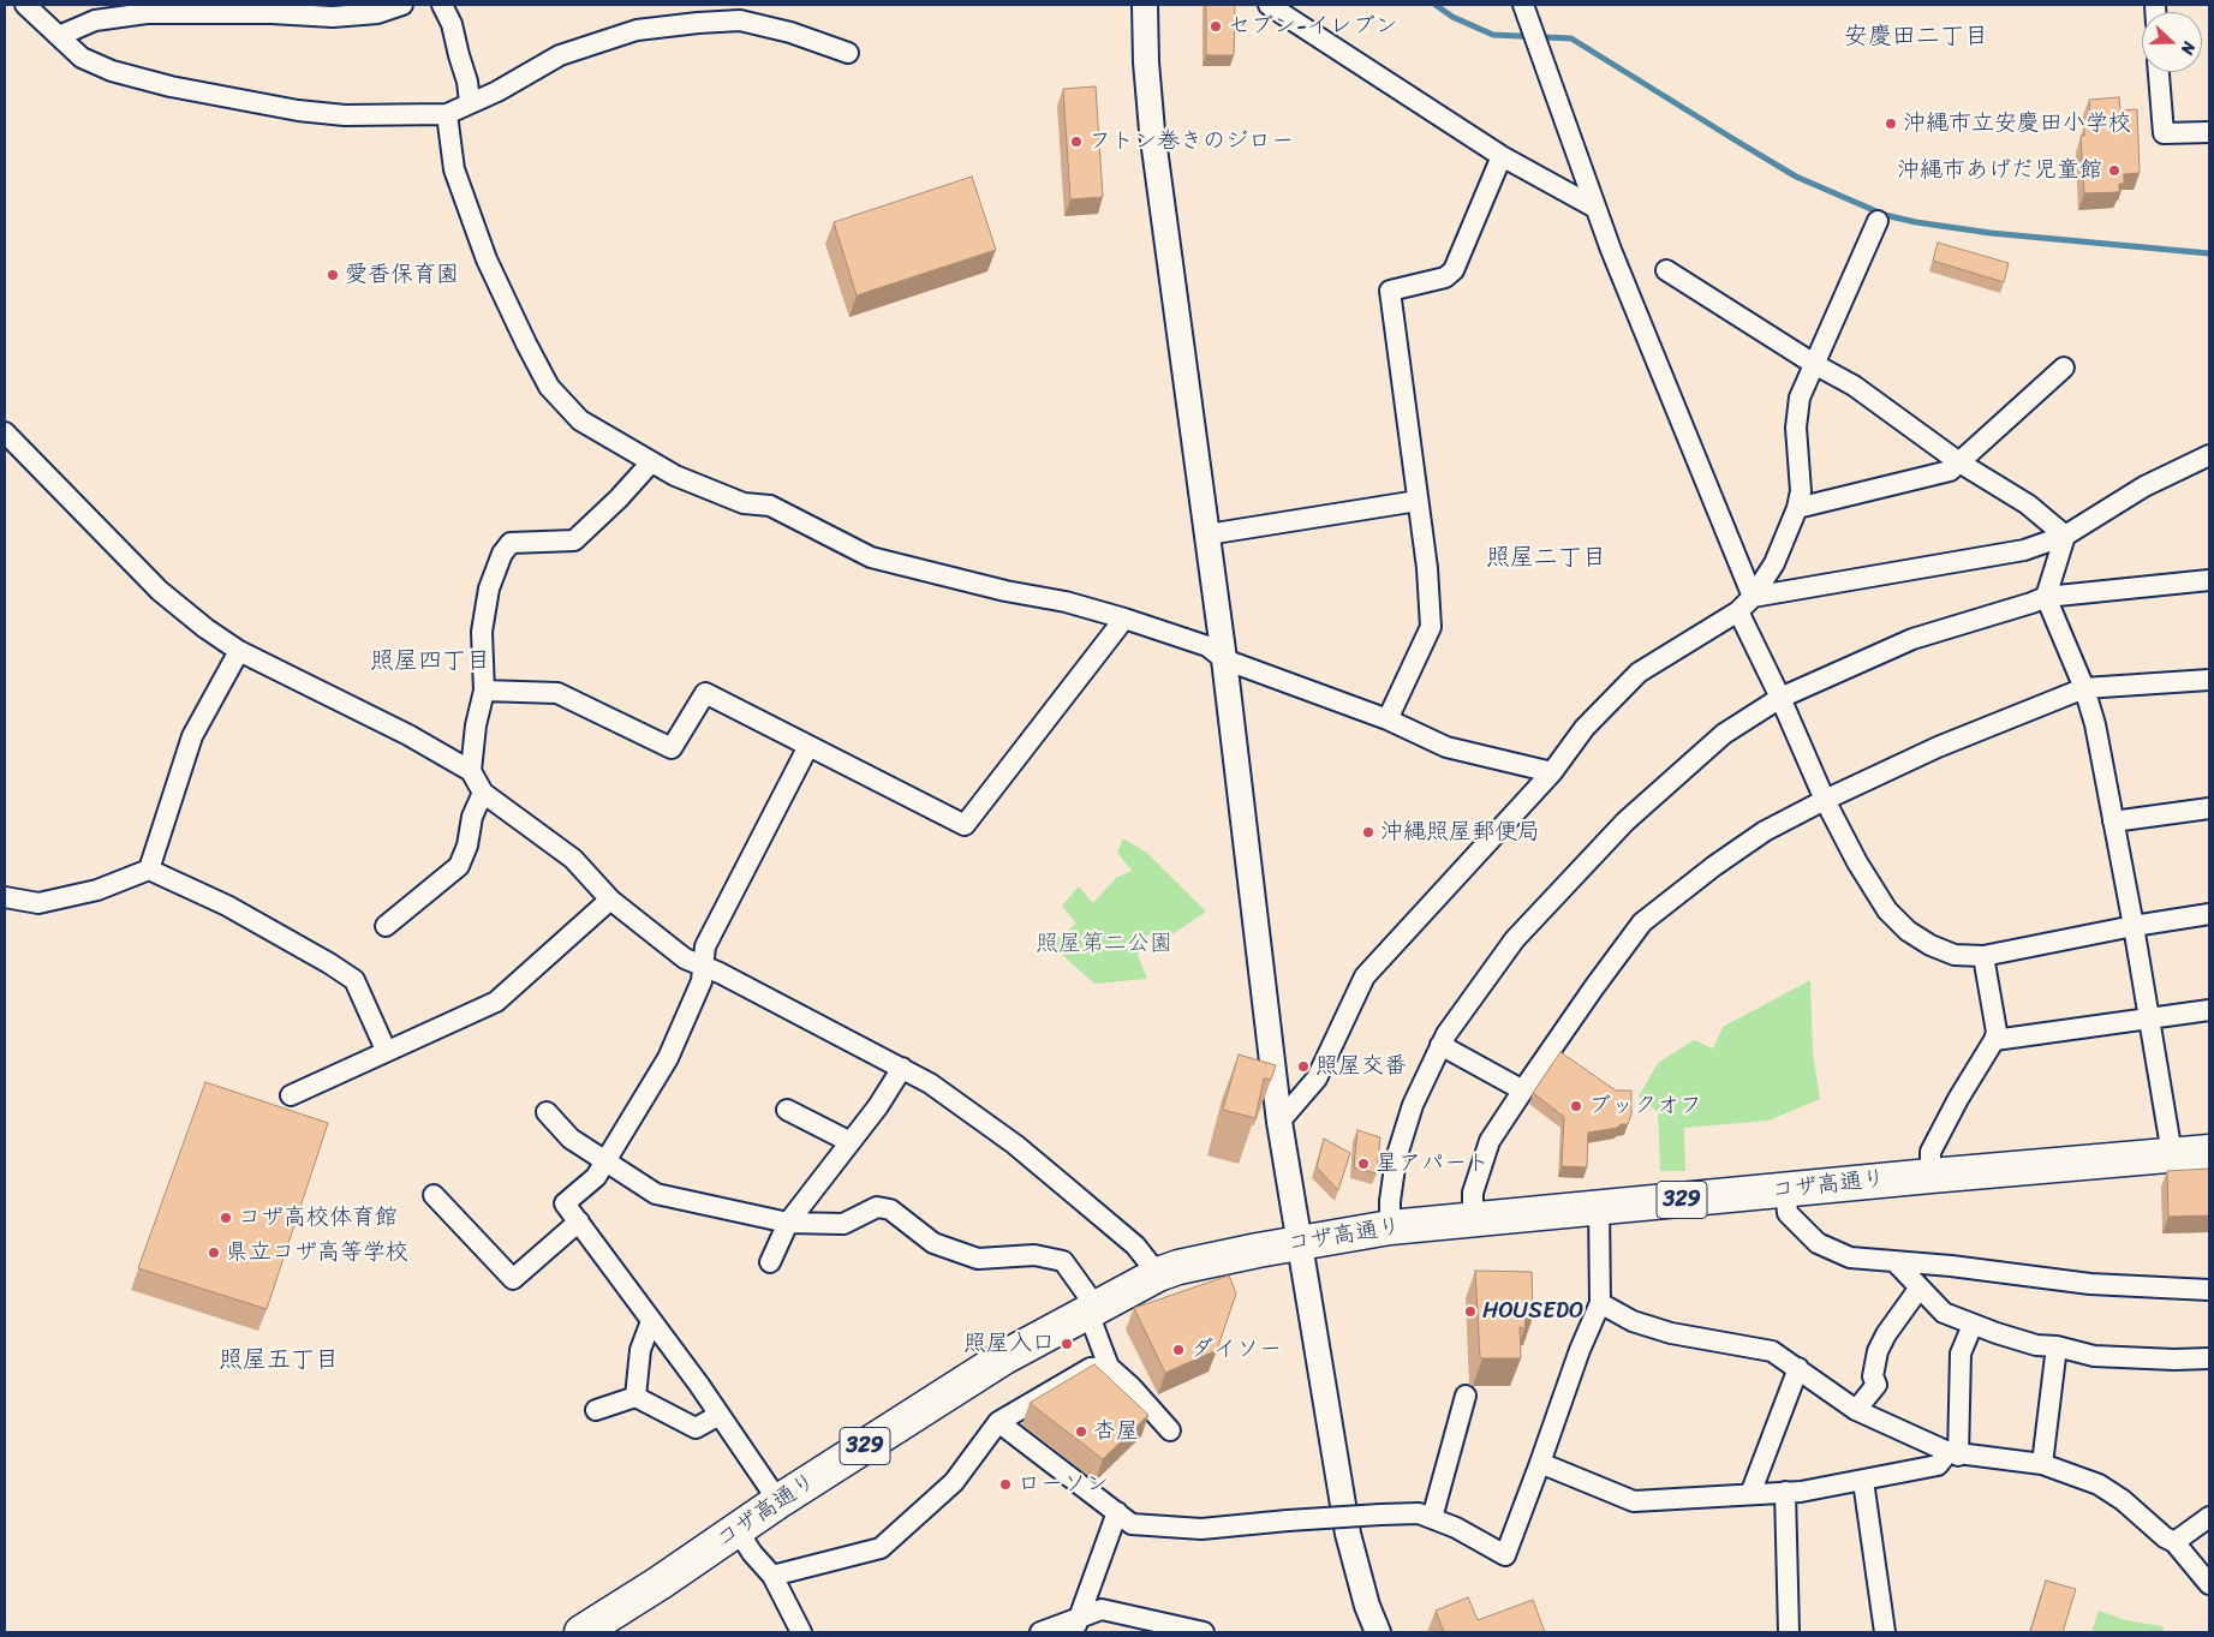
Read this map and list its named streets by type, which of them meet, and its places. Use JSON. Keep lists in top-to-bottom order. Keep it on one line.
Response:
{"streets":{"highway":["コザ高通り","329"]},"districts":["安慶田二丁目","照屋二丁目","照屋四丁目","照屋五丁目"],"parks":["照屋第二公園"],"places":["セブン-イレブン","沖縄市立安慶田小学校","フトン巻きのジロー","沖縄市あげだ児童館","愛香保育園","沖縄照屋郵便局","照屋交番","ブックオフ","星アパート","コザ高校体育館","県立コザ高等学校","HOUSEDO","照屋入口","ダイソー","杏屋","ローソン"],"north":"right"}
